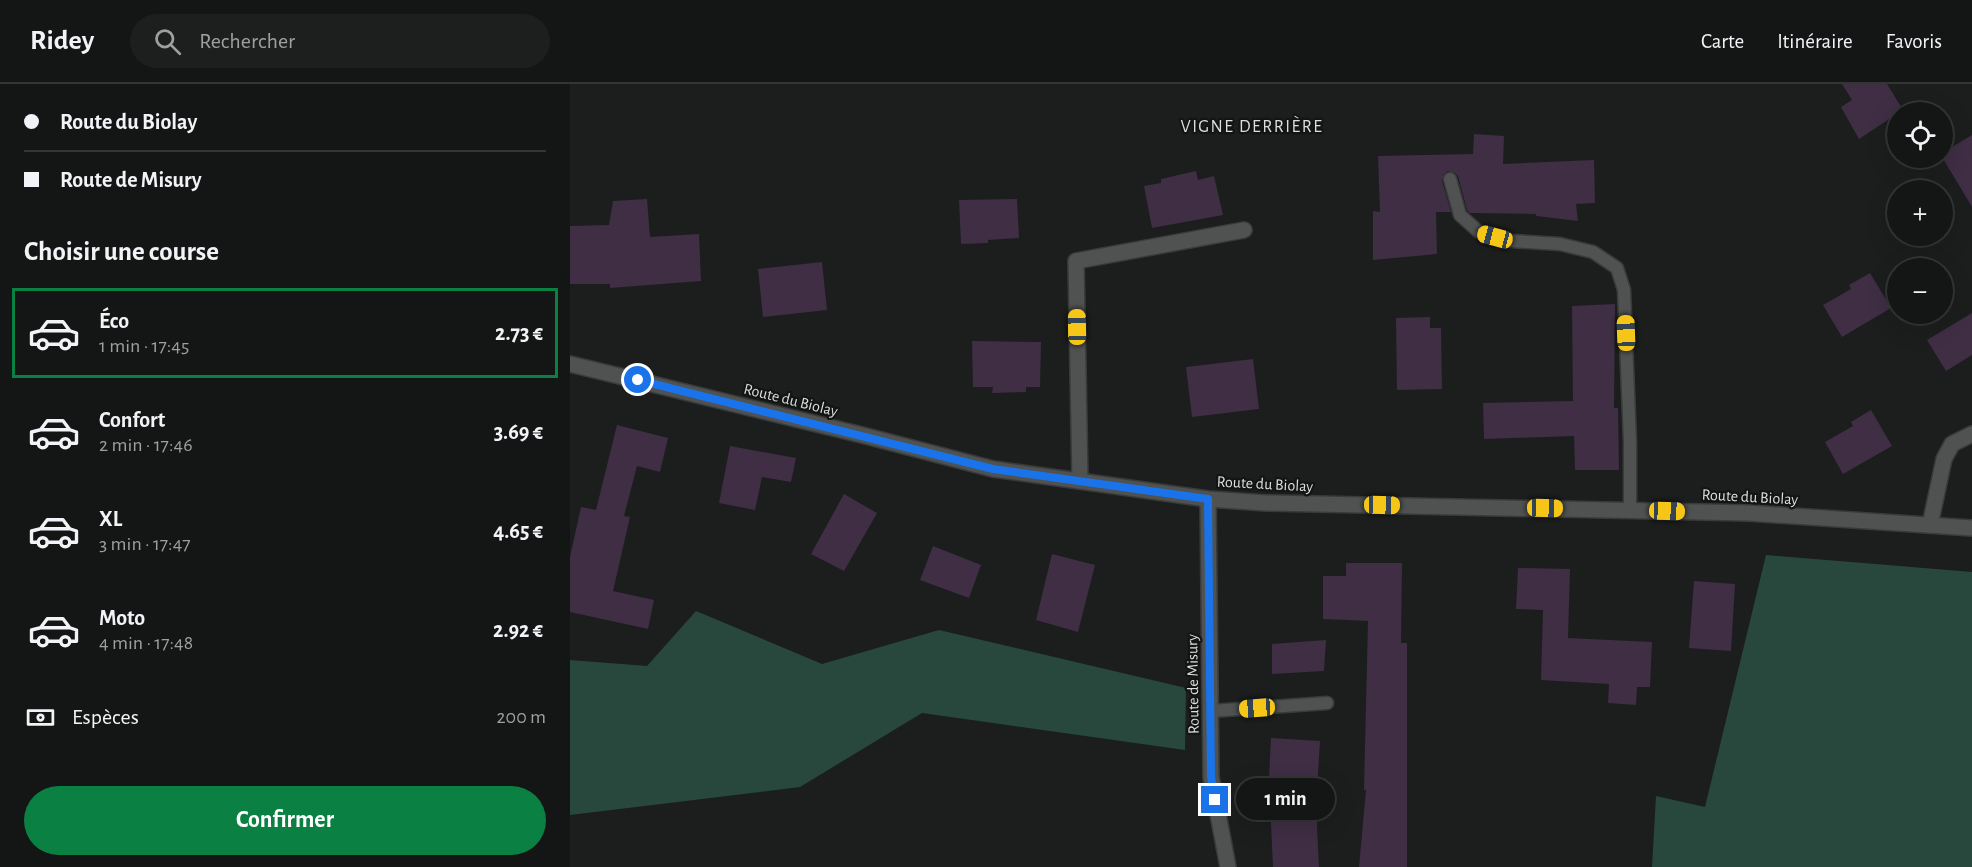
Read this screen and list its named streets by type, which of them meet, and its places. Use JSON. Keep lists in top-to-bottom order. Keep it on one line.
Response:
{"streets":{"street":["Route du Biolay","Route de Misury"]},"crossings":[["Route du Biolay","Route de Misury"]],"districts":["VIGNE DERRIÈRE"],"page":{"header":"Ridey","search":"Rechercher","nav":["Carte","Itinéraire","Favoris"],"banner":["Route du Biolay","Route de Misury"],"map_buttons":["+","−"],"heading":"Choisir une course","list":[{"name":"Éco","note":"1 min · 17:45","value":"2.73 €"},{"name":"Confort","note":"2 min · 17:46","value":"3.69 €"},{"name":"XL","note":"3 min · 17:47","value":"4.65 €"},{"name":"Moto","note":"4 min · 17:48","value":"2.92 €"}],"pay":["Espèces","200 m"],"buttons":"Confirmer","bubble":"1 min"}}
